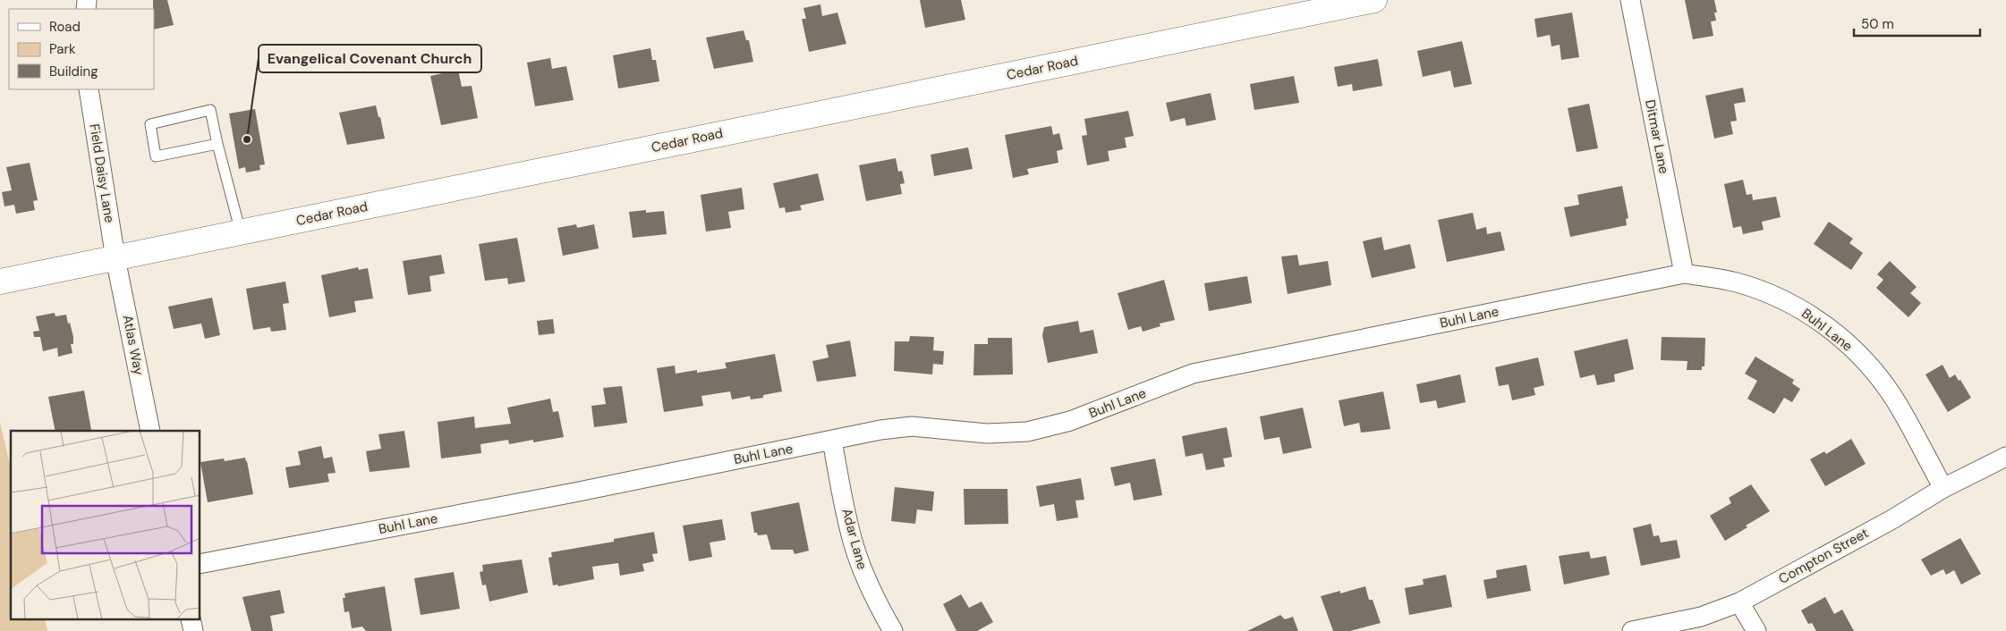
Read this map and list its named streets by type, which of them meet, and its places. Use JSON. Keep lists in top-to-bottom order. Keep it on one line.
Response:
{"streets":{"street":["Cedar Road","Ditmar Lane","Field Daisy Lane","Buhl Lane","Atlas Way","Adar Lane","Compton Street"]},"crossings":[["Cedar Road","Field Daisy Lane"],["Cedar Road","Atlas Way"],["Ditmar Lane","Buhl Lane"],["Field Daisy Lane","Atlas Way"],["Buhl Lane","Adar Lane"],["Buhl Lane","Compton Street"]],"places":["Evangelical Covenant Church"],"legend":["Road","Park","Building"],"scale_bar":"50 m"}
